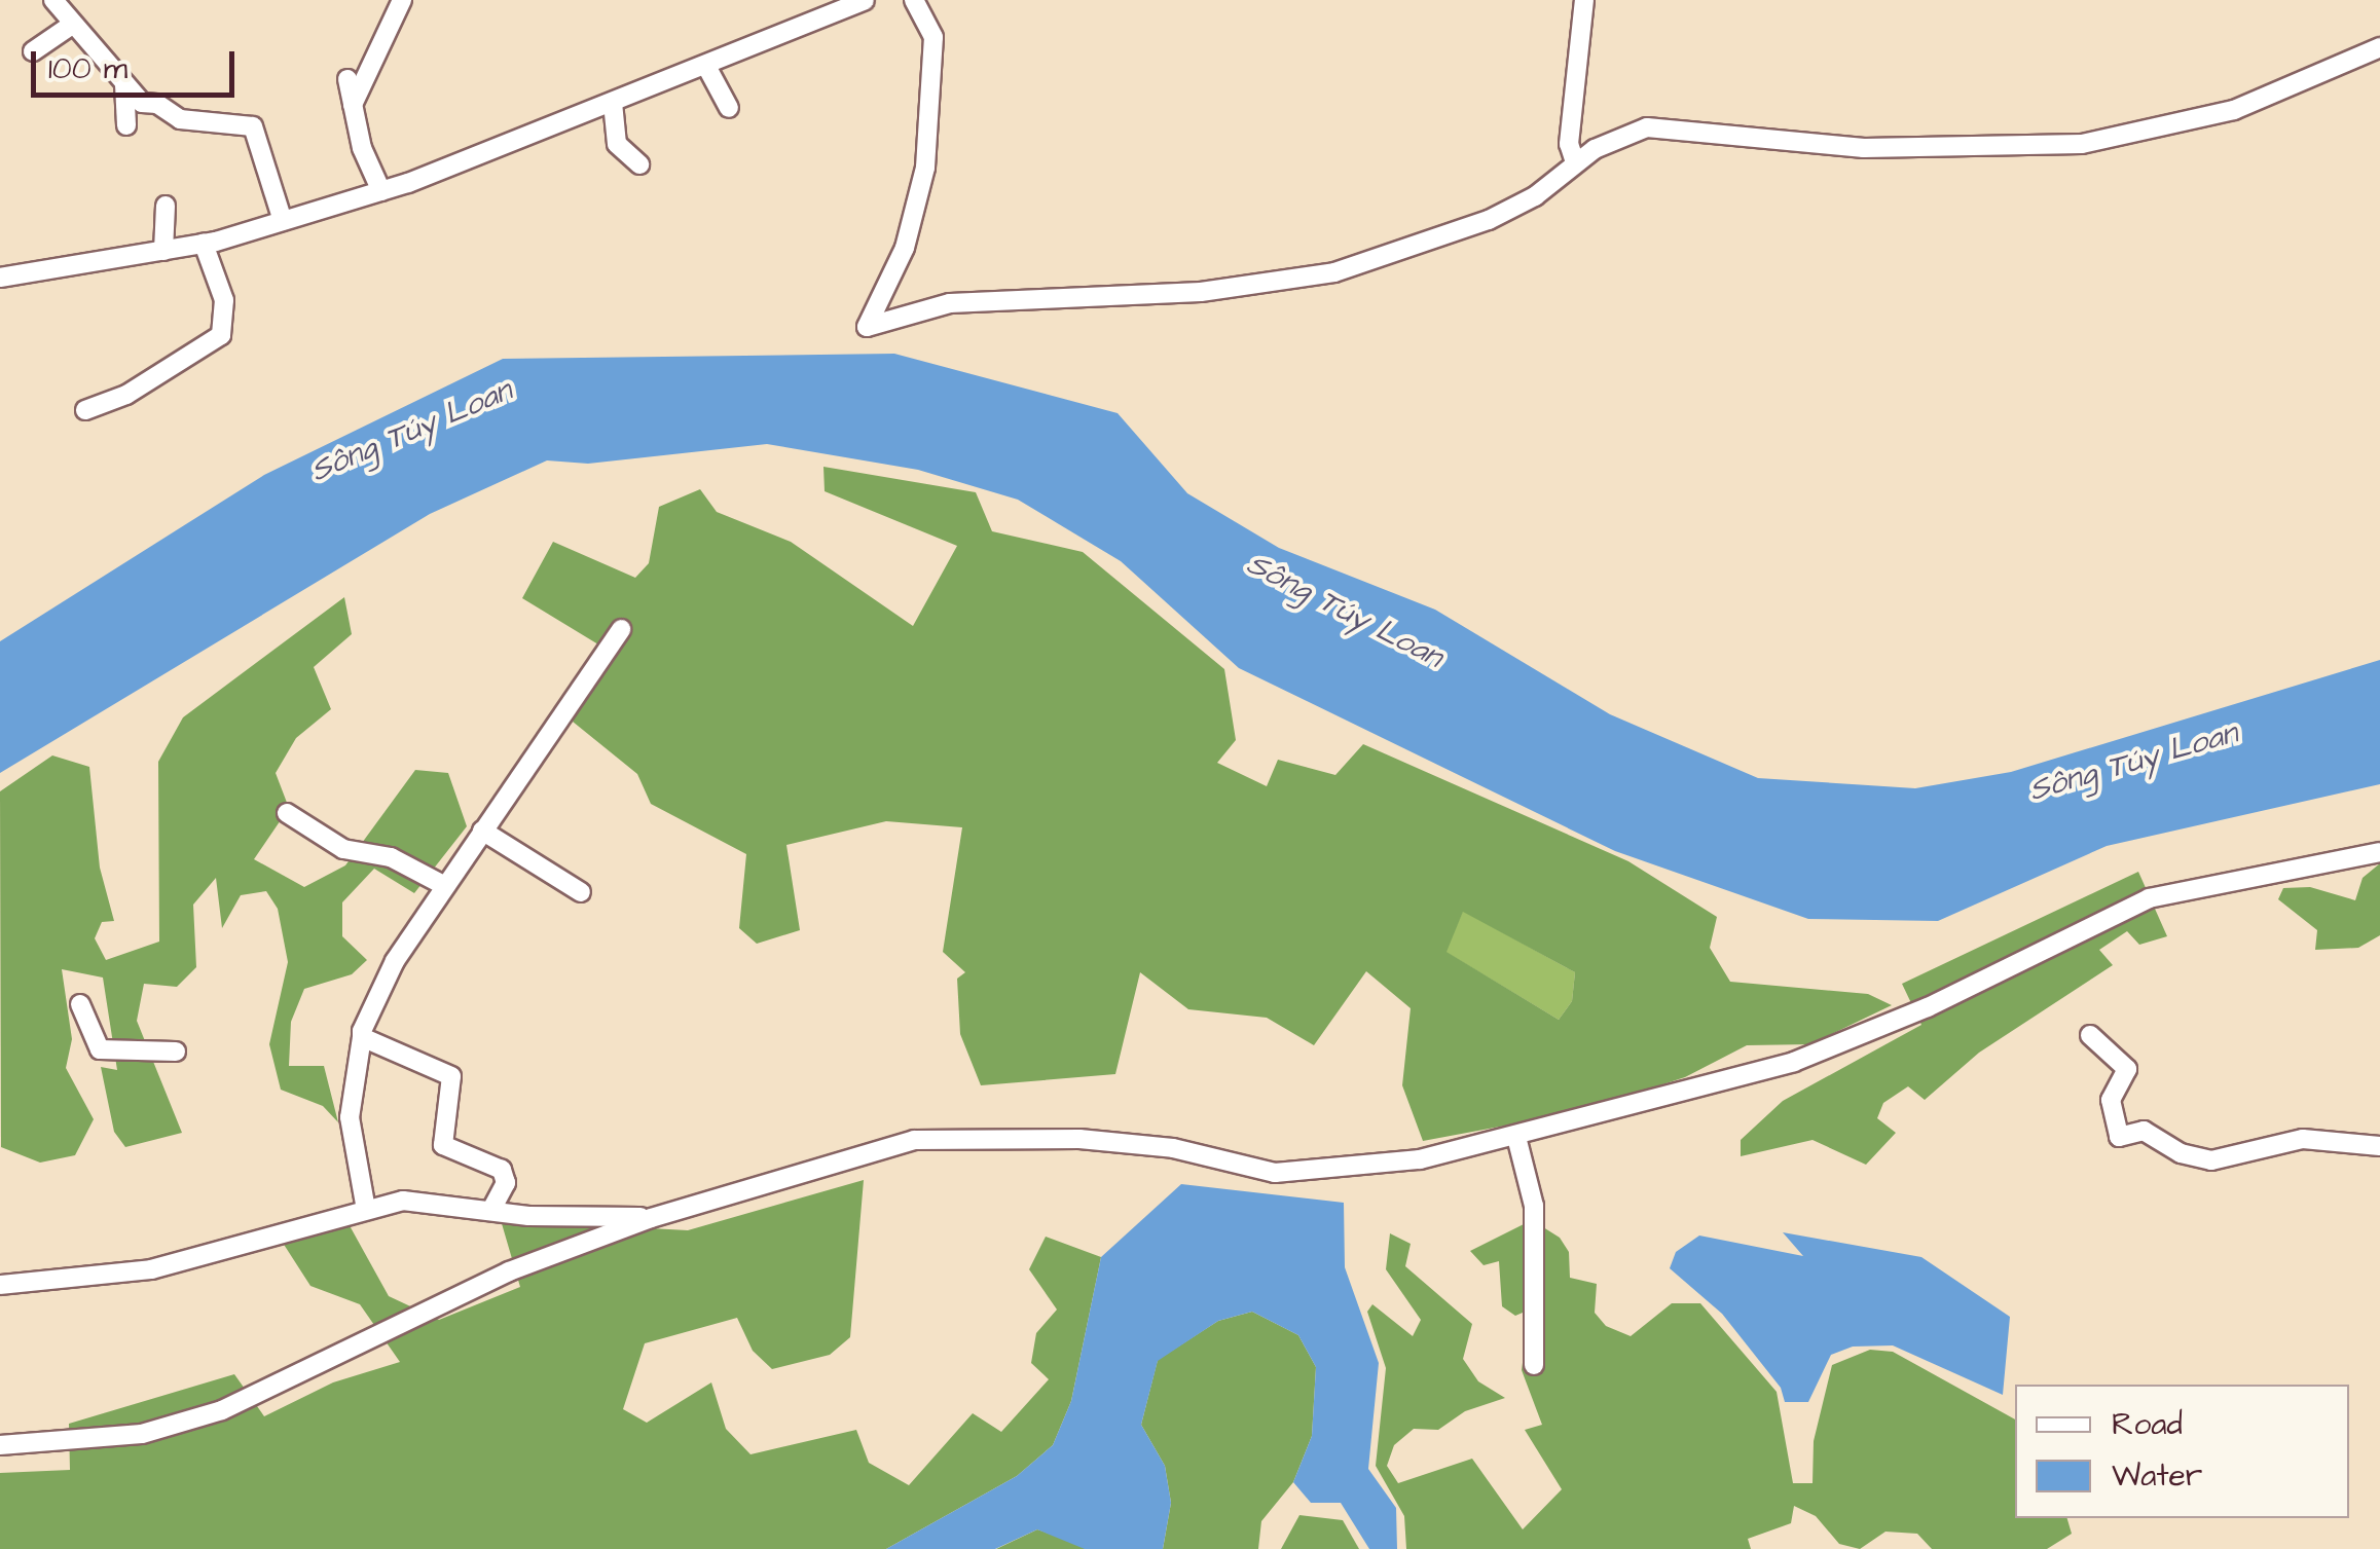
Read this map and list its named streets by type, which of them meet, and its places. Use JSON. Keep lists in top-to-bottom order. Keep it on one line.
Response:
{"water":["Sông Túy Loan"],"legend":["Road","Water"],"scale_bar":"100 m"}
